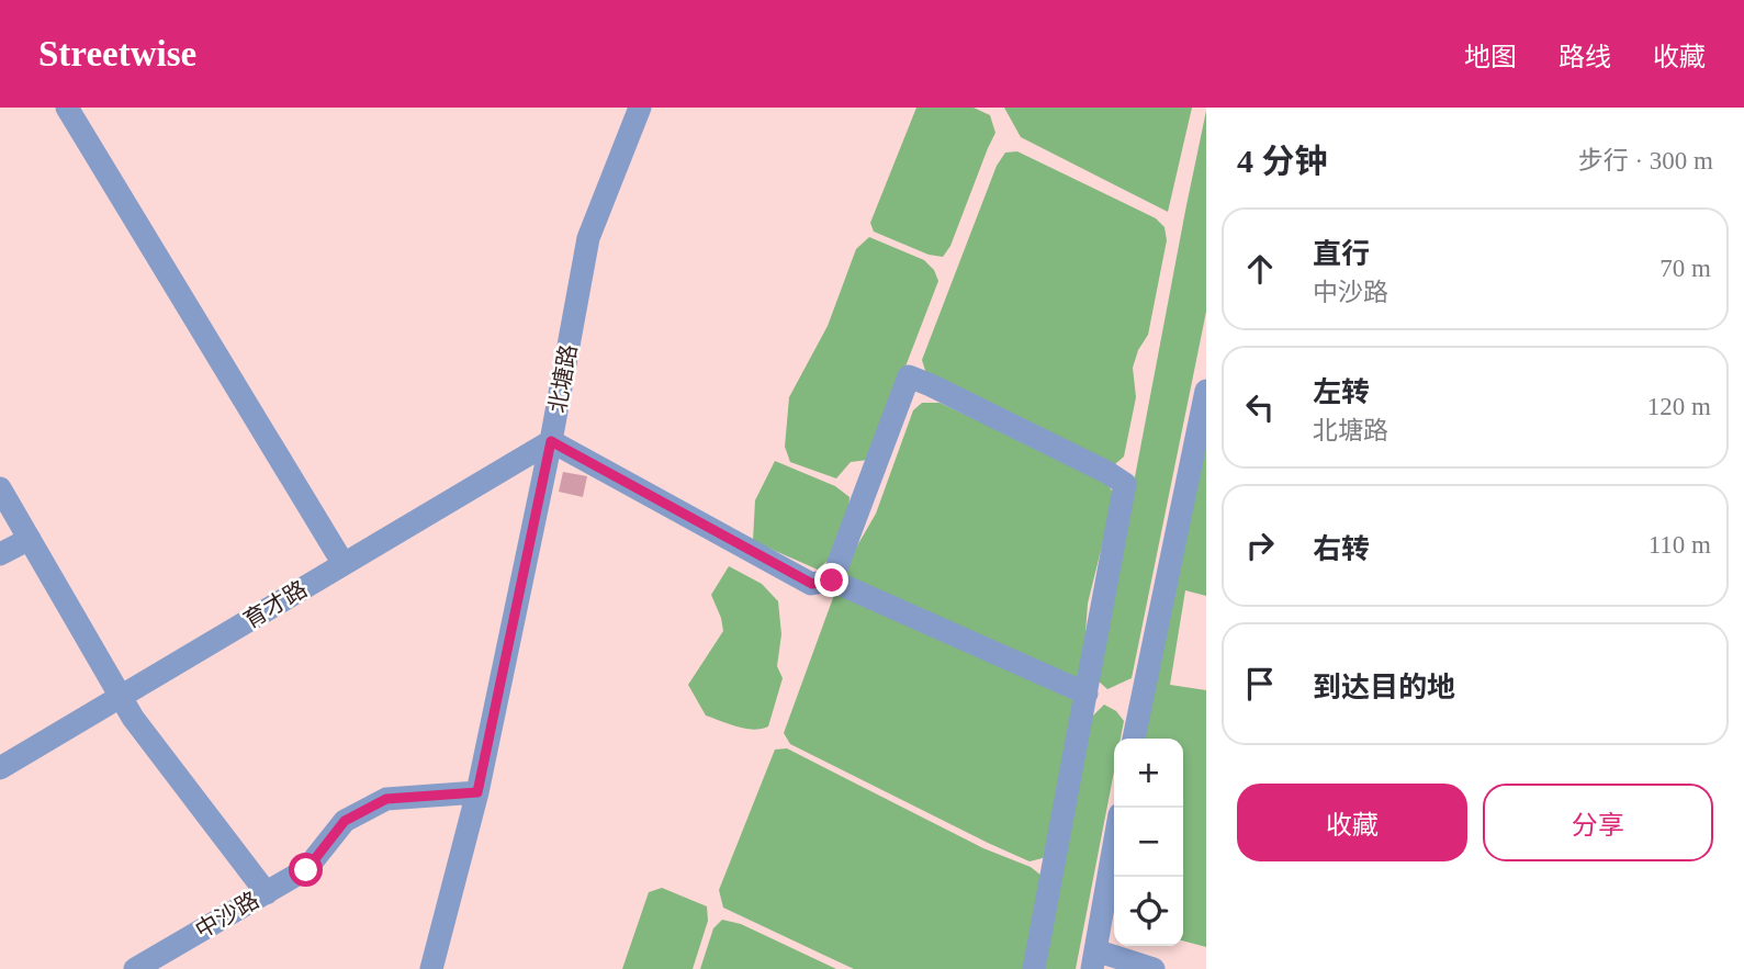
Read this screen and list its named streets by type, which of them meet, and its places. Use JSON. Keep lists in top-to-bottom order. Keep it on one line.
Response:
{"streets":{"street":["北塘路","育才路","中沙路"]},"crossings":[["北塘路","育才路"],["北塘路","中沙路"]],"page":{"header":"Streetwise","nav":["地图","路线","收藏"],"heading":["4 分钟","步行 · 300 m"],"list":[["直行","中沙路","70 m"],["左转","北塘路","120 m"],["右转","110 m"],"到达目的地"],"map_buttons":["+","−"],"buttons":["收藏","分享"]}}
